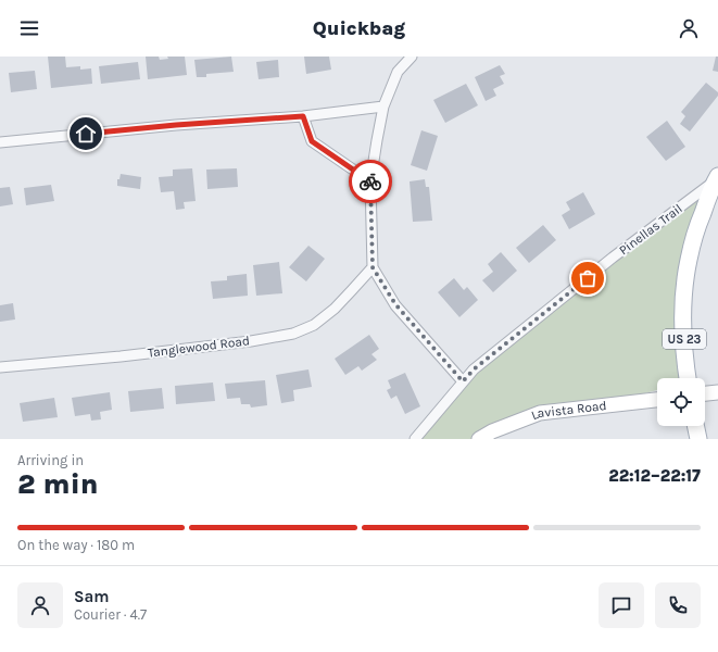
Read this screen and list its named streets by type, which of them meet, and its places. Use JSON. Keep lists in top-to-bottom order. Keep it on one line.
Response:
{"streets":{"main road":["US 23","Lavista Road"],"street":["Pinellas Trail","Tanglewood Road"]},"crossings":[["Pinellas Trail","US 23"]],"page":{"header":"Quickbag","heading":["2 min","Arriving in","22:12–22:17"],"panel":["Sam","Courier · 4.7"],"bar":"On the way · 180 m"}}
